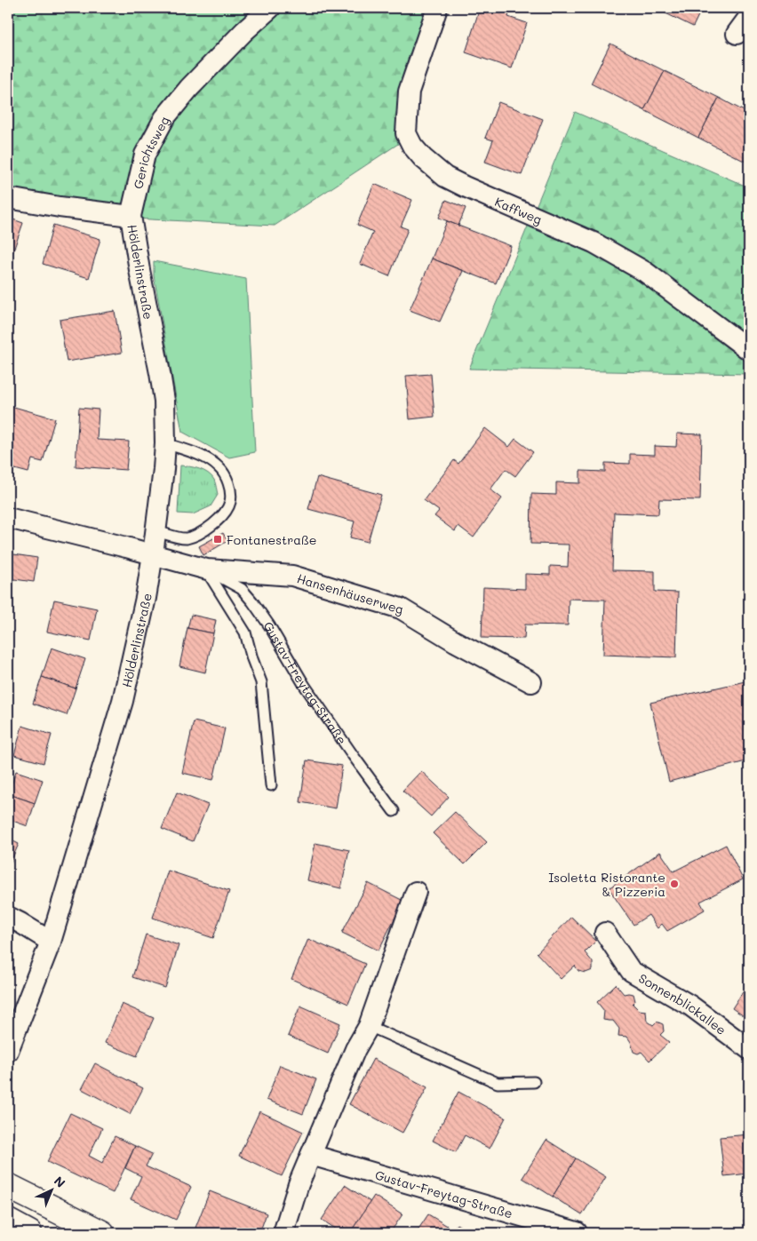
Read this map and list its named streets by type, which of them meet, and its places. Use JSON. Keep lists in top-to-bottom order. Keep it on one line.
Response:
{"streets":{"street":["Gerichtsweg","Kaffweg","Hölderlinstraße","Hansenhäuserweg","Gustav-Freytag-Straße","Sonnenblickallee"]},"crossings":[["Gerichtsweg","Hölderlinstraße"],["Hölderlinstraße","Hansenhäuserweg"],["Hansenhäuserweg","Gustav-Freytag-Straße"]],"places":{"transit":["Fontanestraße"],"other":["Isoletta Ristorante & Pizzeria"]},"north":"top right"}
